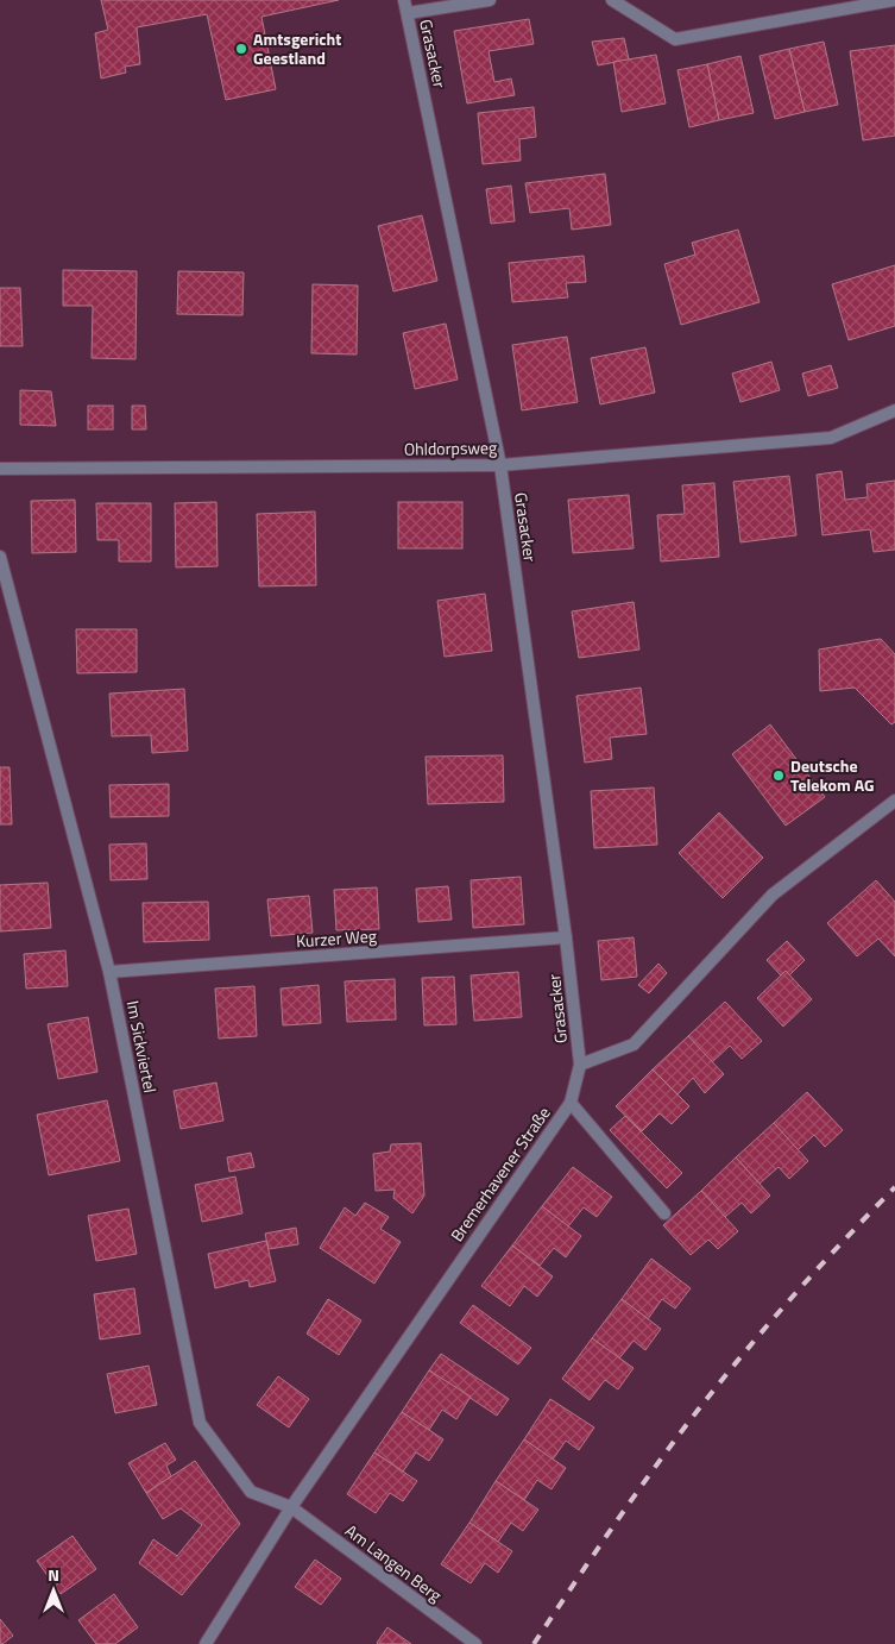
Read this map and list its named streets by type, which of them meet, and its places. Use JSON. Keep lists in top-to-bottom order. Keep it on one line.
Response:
{"streets":{"street":["Grasacker","Ohldorpsweg","Kurzer Weg","Im Sickviertel","Bremerhavener Straße","Am Langen Berg"]},"crossings":[["Grasacker","Ohldorpsweg"],["Grasacker","Kurzer Weg"],["Grasacker","Bremerhavener Straße"],["Kurzer Weg","Im Sickviertel"],["Im Sickviertel","Bremerhavener Straße"],["Im Sickviertel","Am Langen Berg"],["Bremerhavener Straße","Am Langen Berg"]],"places":["Amtsgericht Geestland","Deutsche Telekom AG"],"north":"top"}
